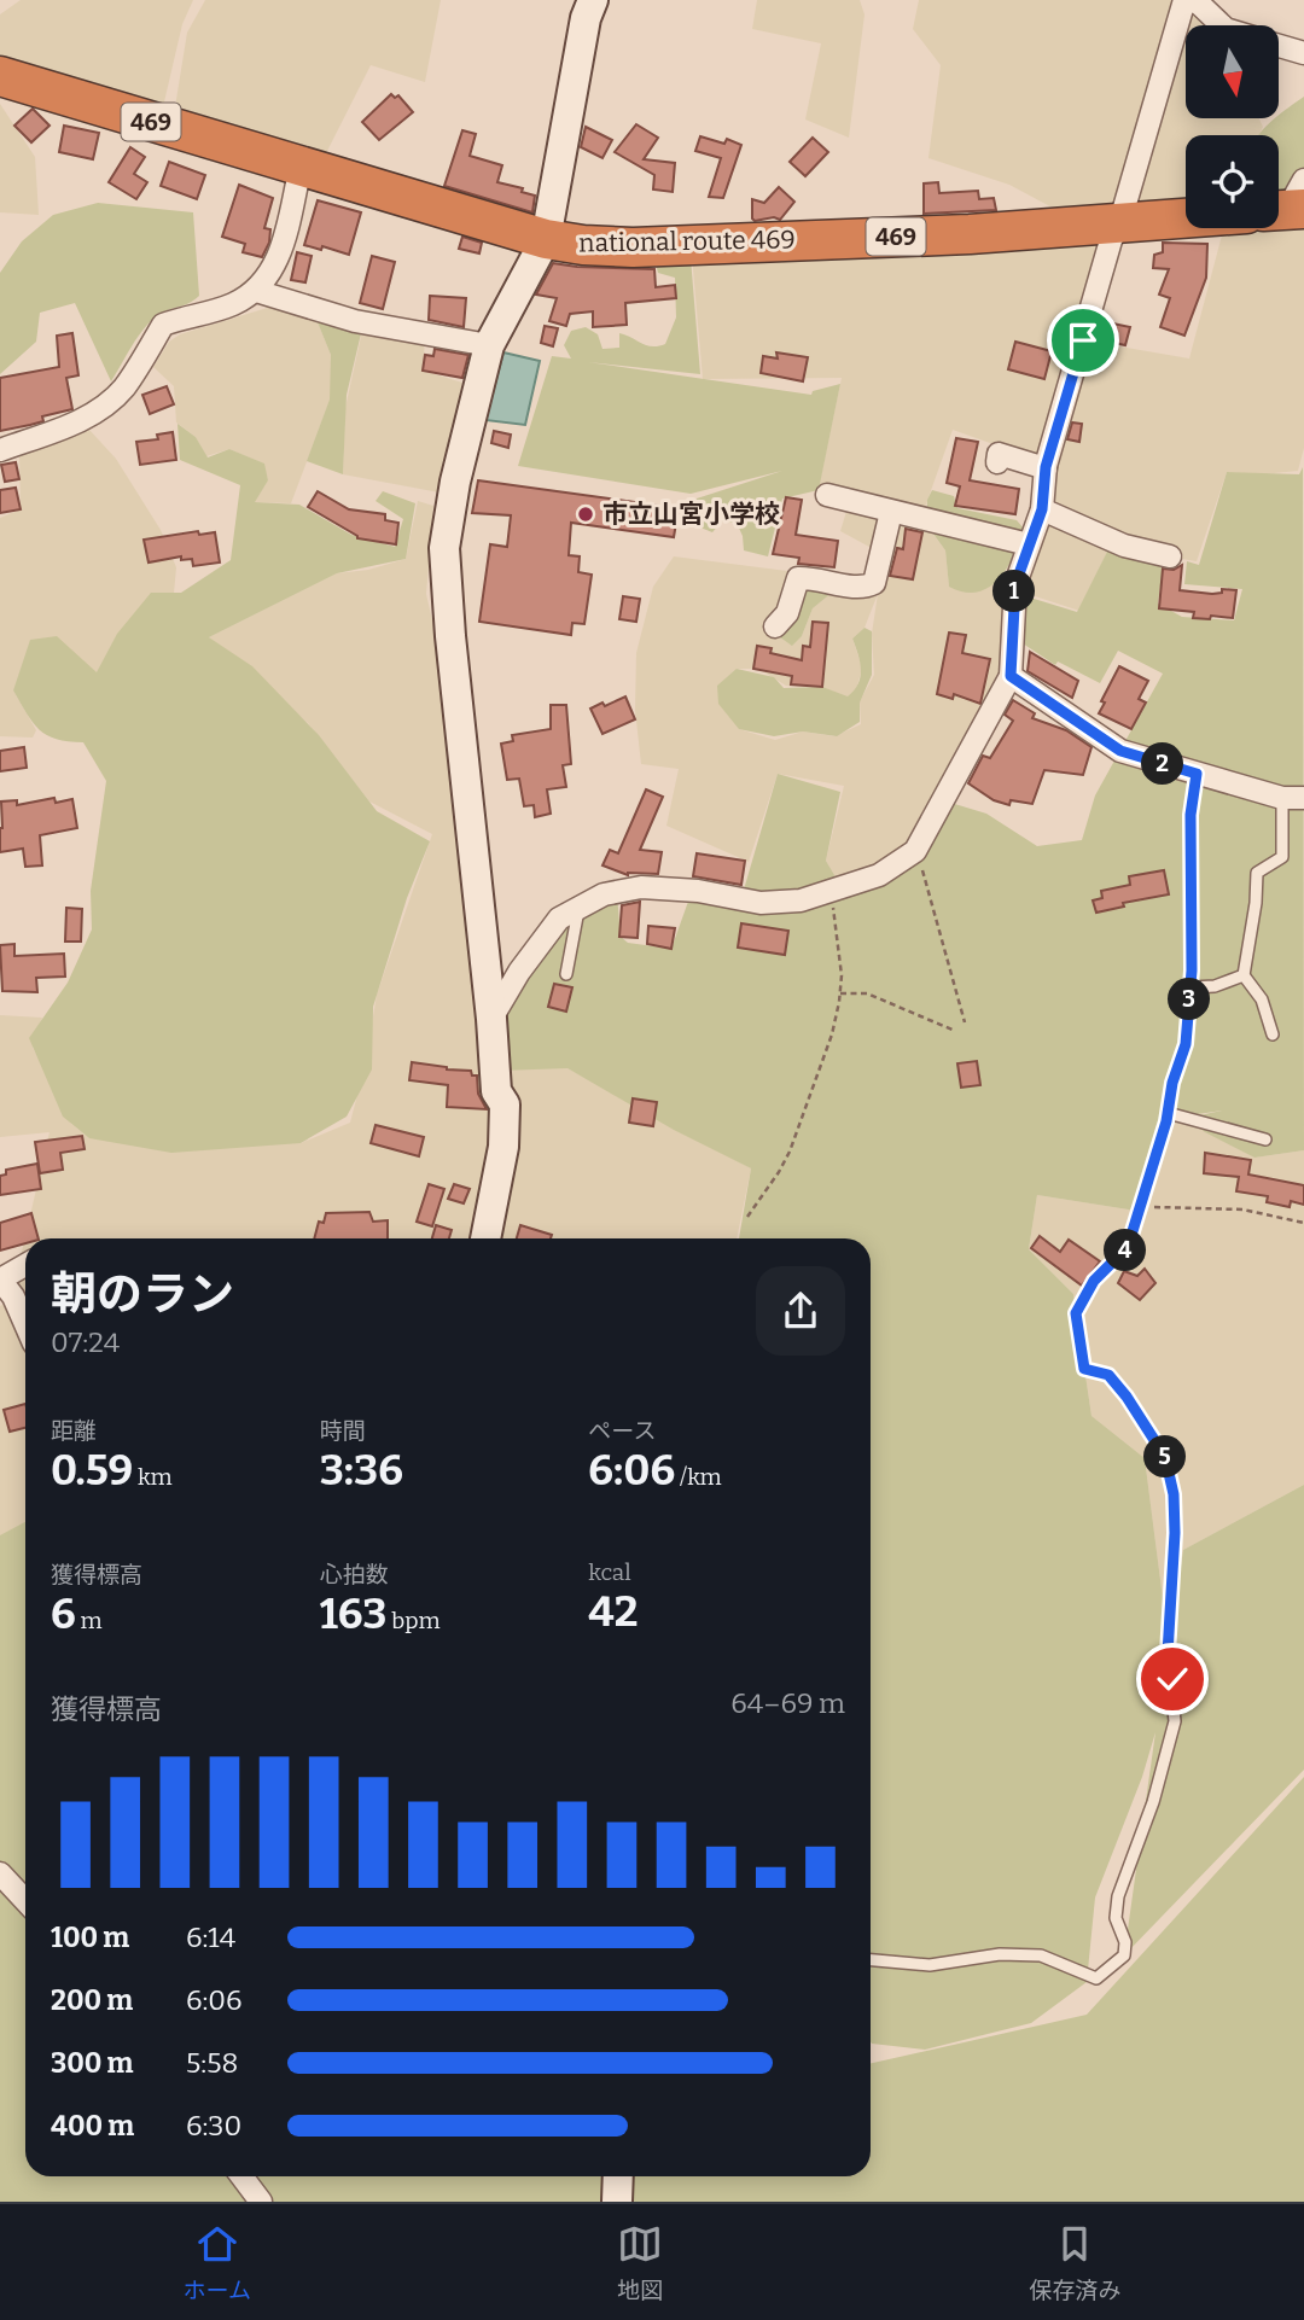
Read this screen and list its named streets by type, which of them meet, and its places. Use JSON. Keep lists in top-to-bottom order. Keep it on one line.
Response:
{"streets":{"highway":["469","national route 469"]},"places":["市立山宮小学校"],"north":"bottom","page":{"pins":["1","2","3","4","5"],"heading":["朝のラン","07:24"],"stats":[["距離","0.59 km"],["時間","3:36"],["ペース","6:06 /km"],["獲得標高","6 m"],["心拍数","163 bpm"],["kcal","42"]],"chart":["獲得標高","64–69 m"],"list":[{"name":"100 m","note":"6:14"},{"name":"200 m","note":"6:06"},{"name":"300 m","note":"5:58"},{"name":"400 m","note":"6:30"}],"tabs":["ホーム","地図","保存済み"]}}
